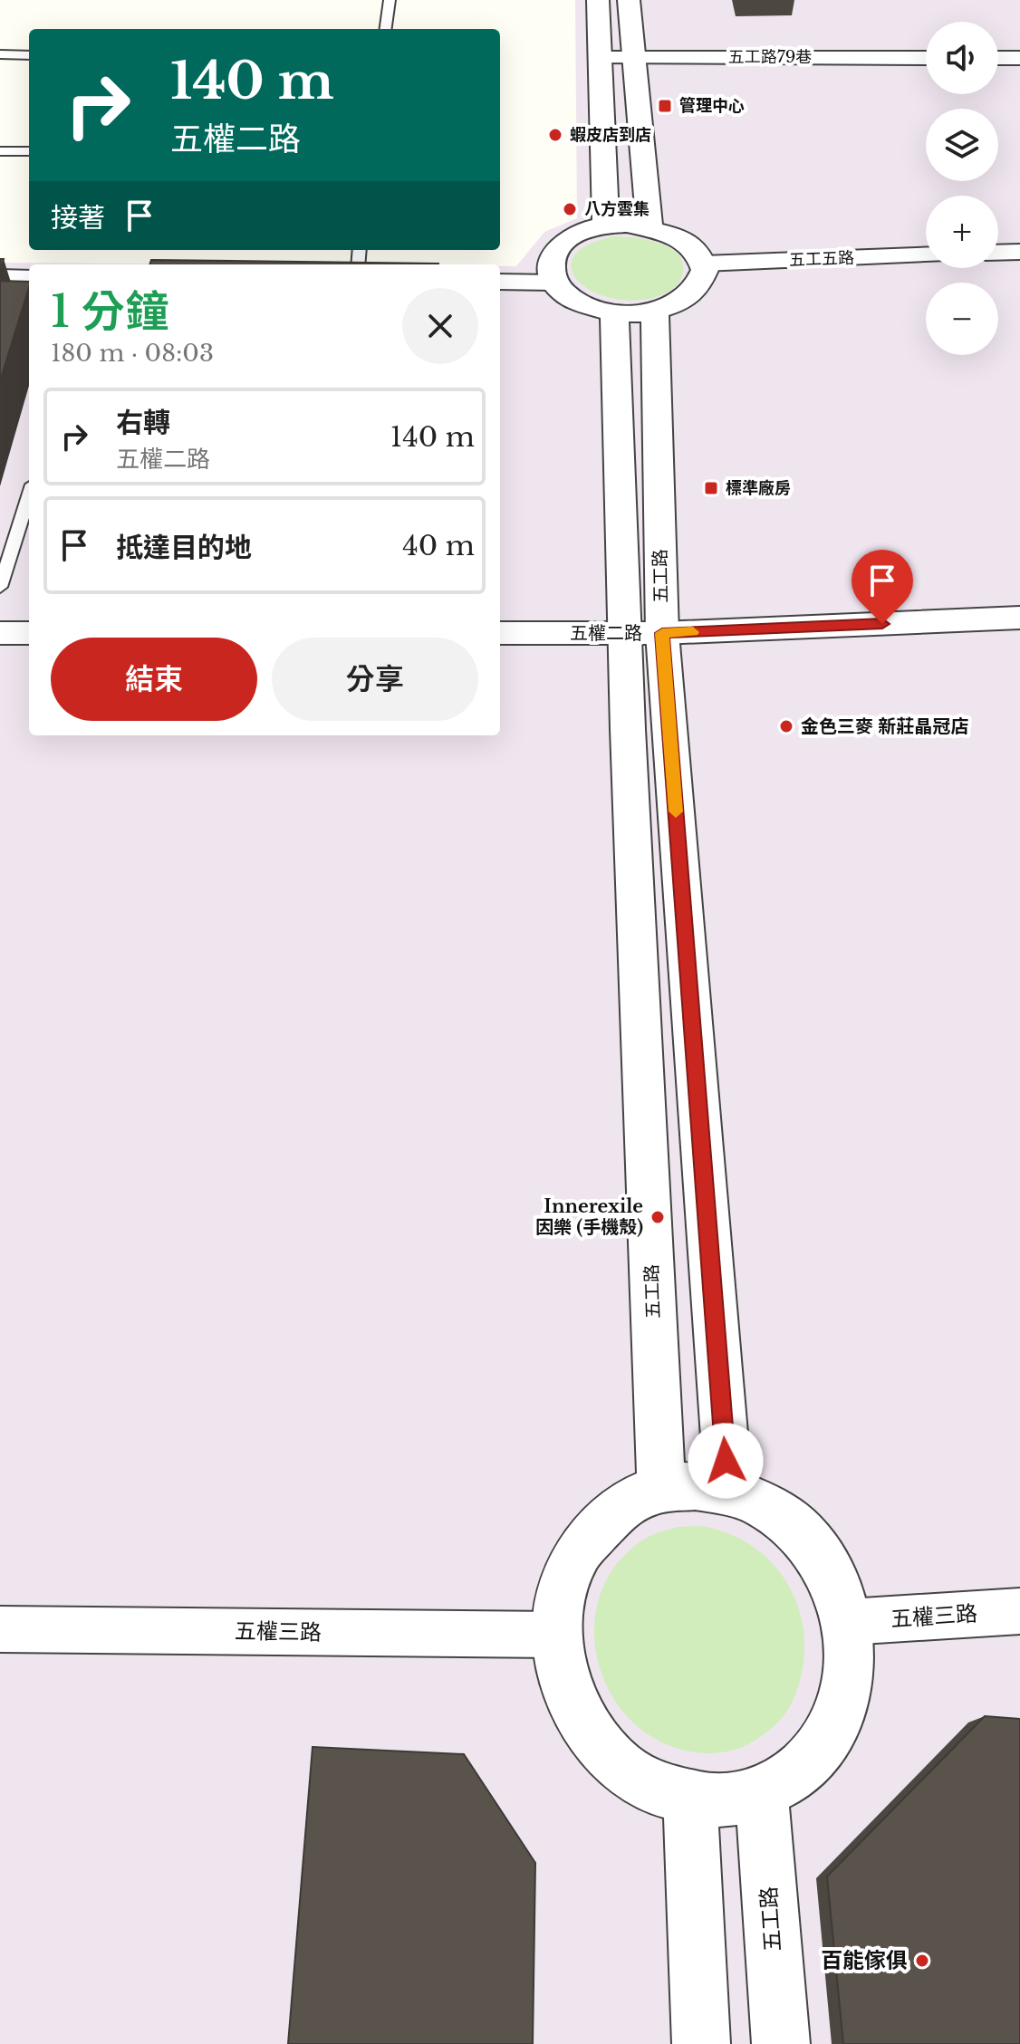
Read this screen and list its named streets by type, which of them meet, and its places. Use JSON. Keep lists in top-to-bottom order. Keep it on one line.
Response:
{"streets":{"street":["五工路79巷","五工五路","五工路","五權二路","五權三路"]},"crossings":[["五工五路","五工路"],["五工路","五權二路"]],"places":{"transit":["管理中心","標準廠房"],"other":["蝦皮店到店","八方雲集","金色三麥 新莊晶冠店","Innerexile 因樂 (手機殼)","百能傢俱"]},"page":{"map_buttons":["+","−"],"turn":["140 m","五權二路"],"then":"接著","heading":["1 分鐘","180 m · 08:03"],"list":[{"name":"右轉","note":"五權二路","value":"140 m"},{"name":"抵達目的地","value":"40 m"}],"buttons":["結束","分享"]}}
